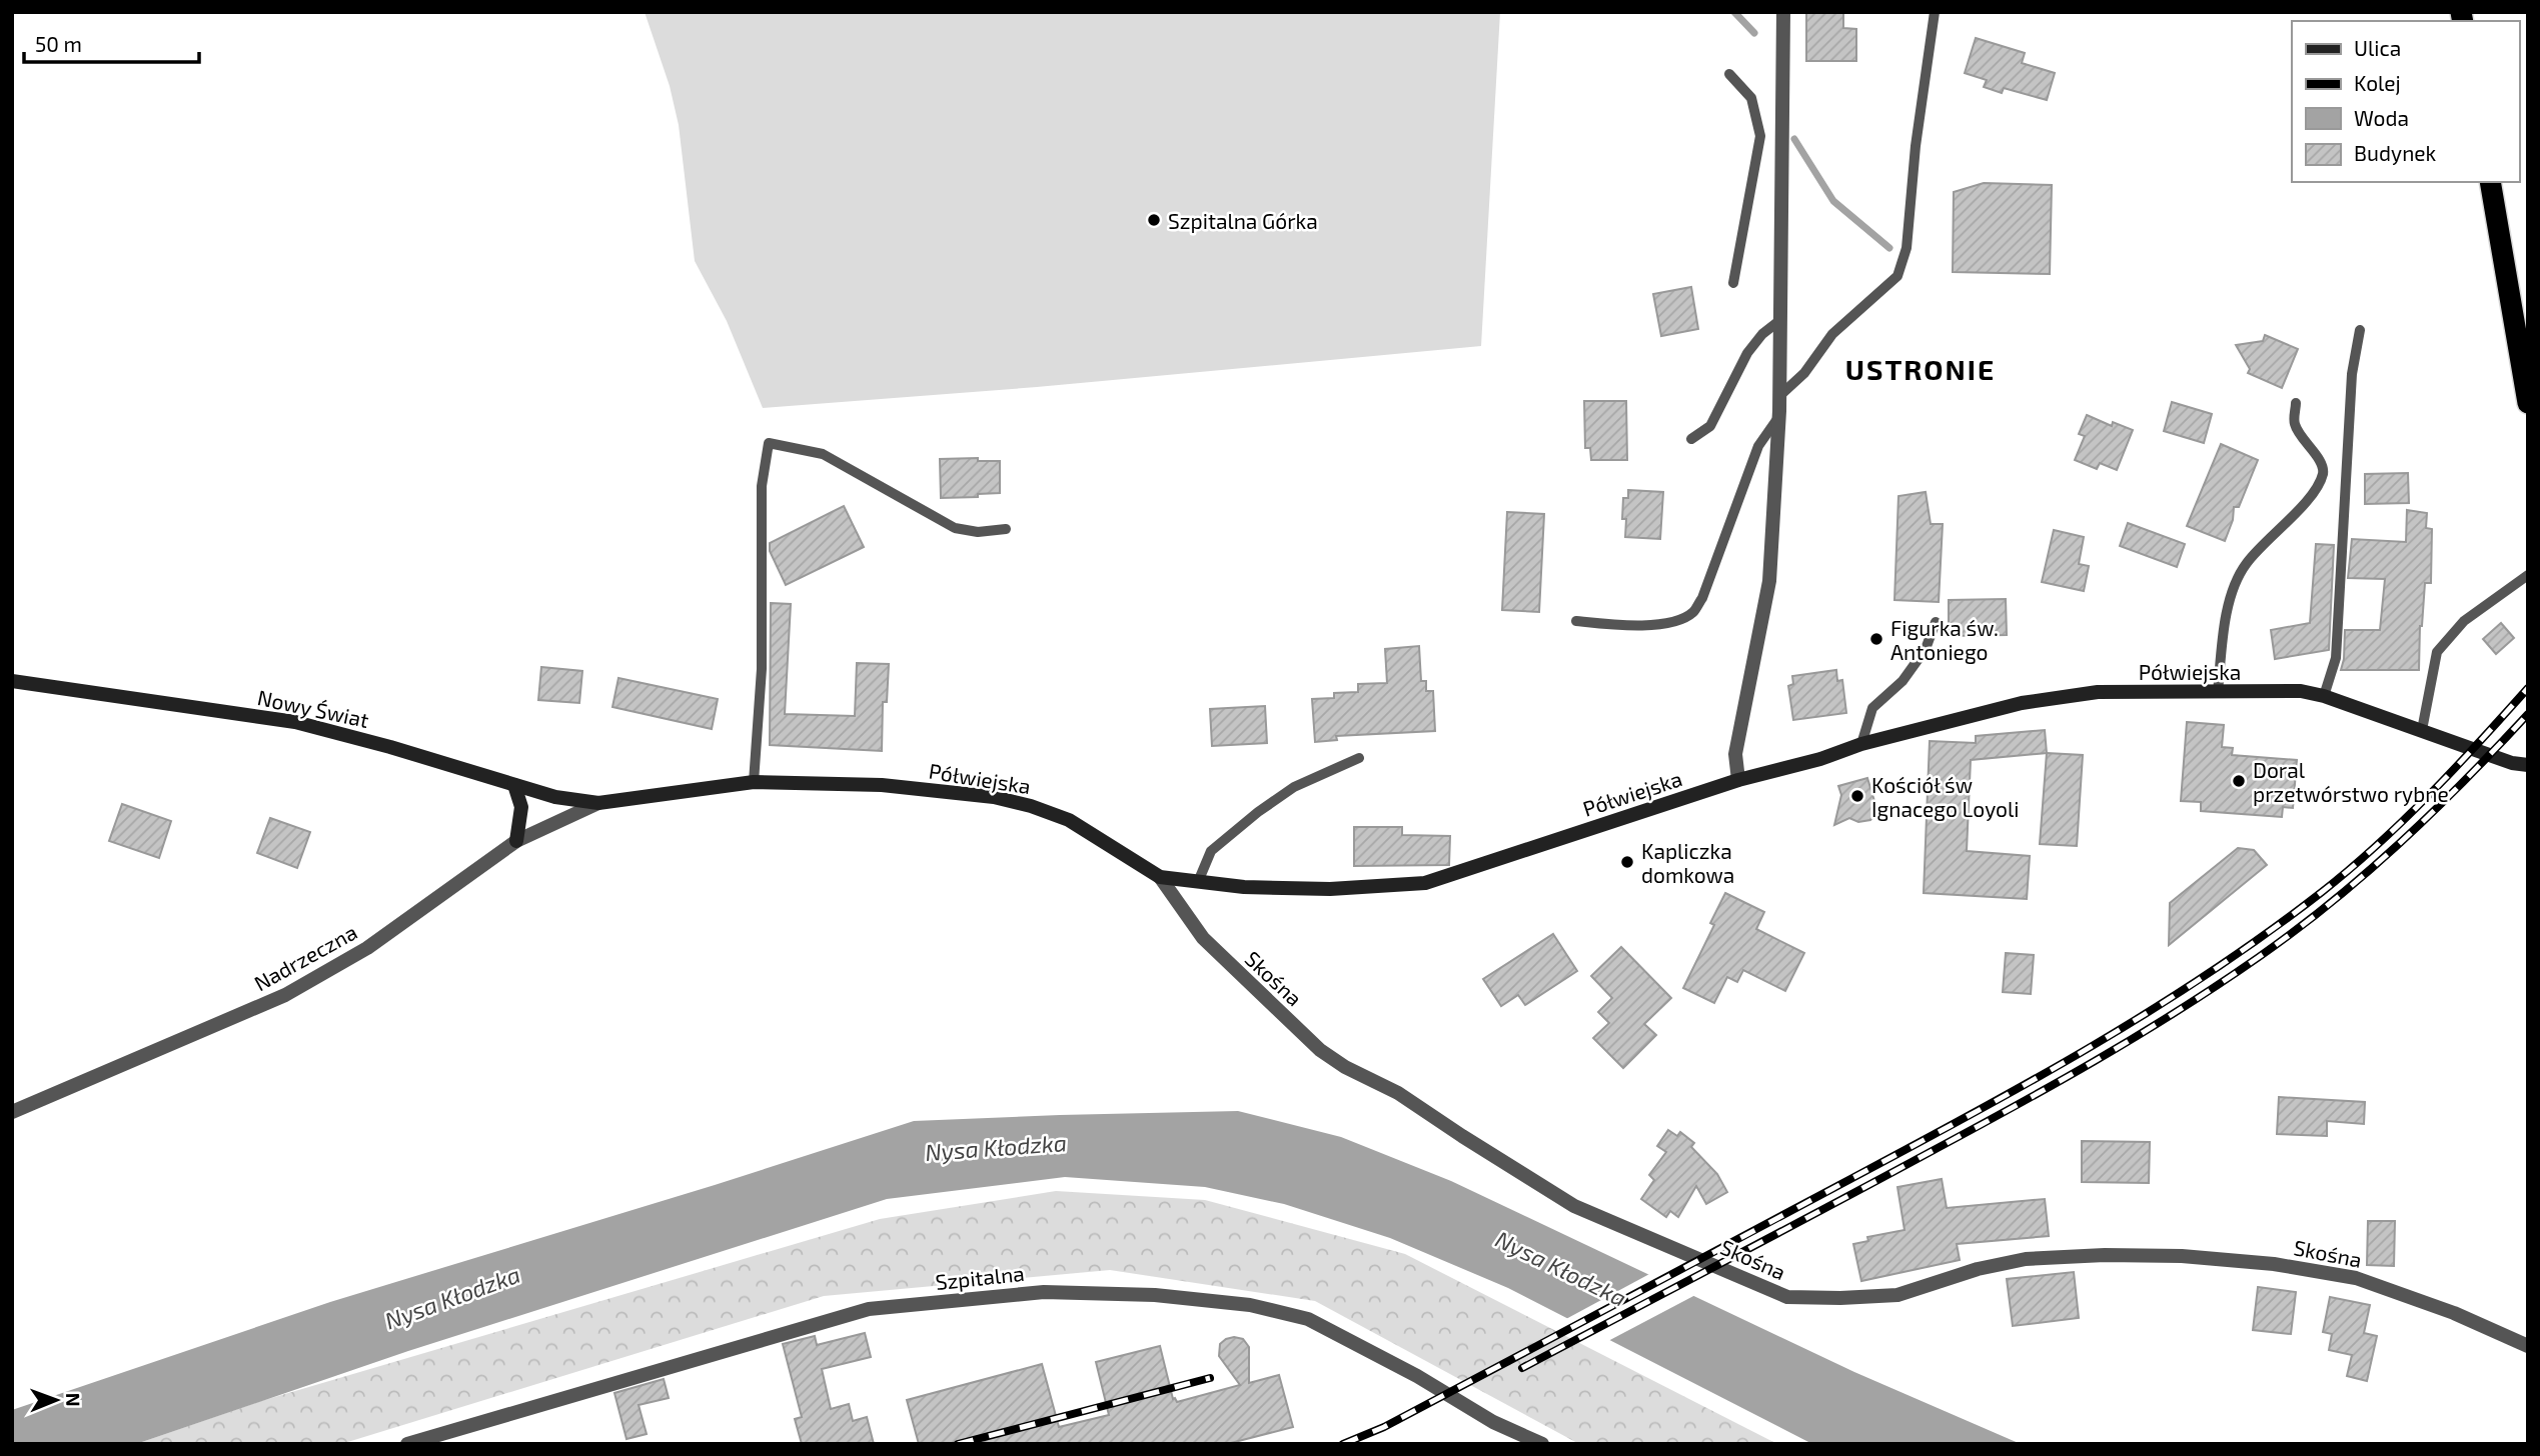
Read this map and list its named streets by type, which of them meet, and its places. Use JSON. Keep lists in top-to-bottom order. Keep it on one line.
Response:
{"streets":{"street":["Półwiejska","Nowy Świat","Nadrzeczna","Skośna","Szpitalna"]},"crossings":[["Półwiejska","Nowy Świat"],["Półwiejska","Nadrzeczna"],["Półwiejska","Skośna"],["Nowy Świat","Nadrzeczna"]],"districts":["USTRONIE"],"water":["Nysa Kłodzka"],"places":["Szpitalna Górka","Figurka św. Antoniego","Doral przetwórstwo rybne","Kościół św Ignacego Loyoli","Kapliczka domkowa"],"legend":["Ulica","Kolej","Woda","Budynek"],"scale_bar":"50 m","north":"right"}
